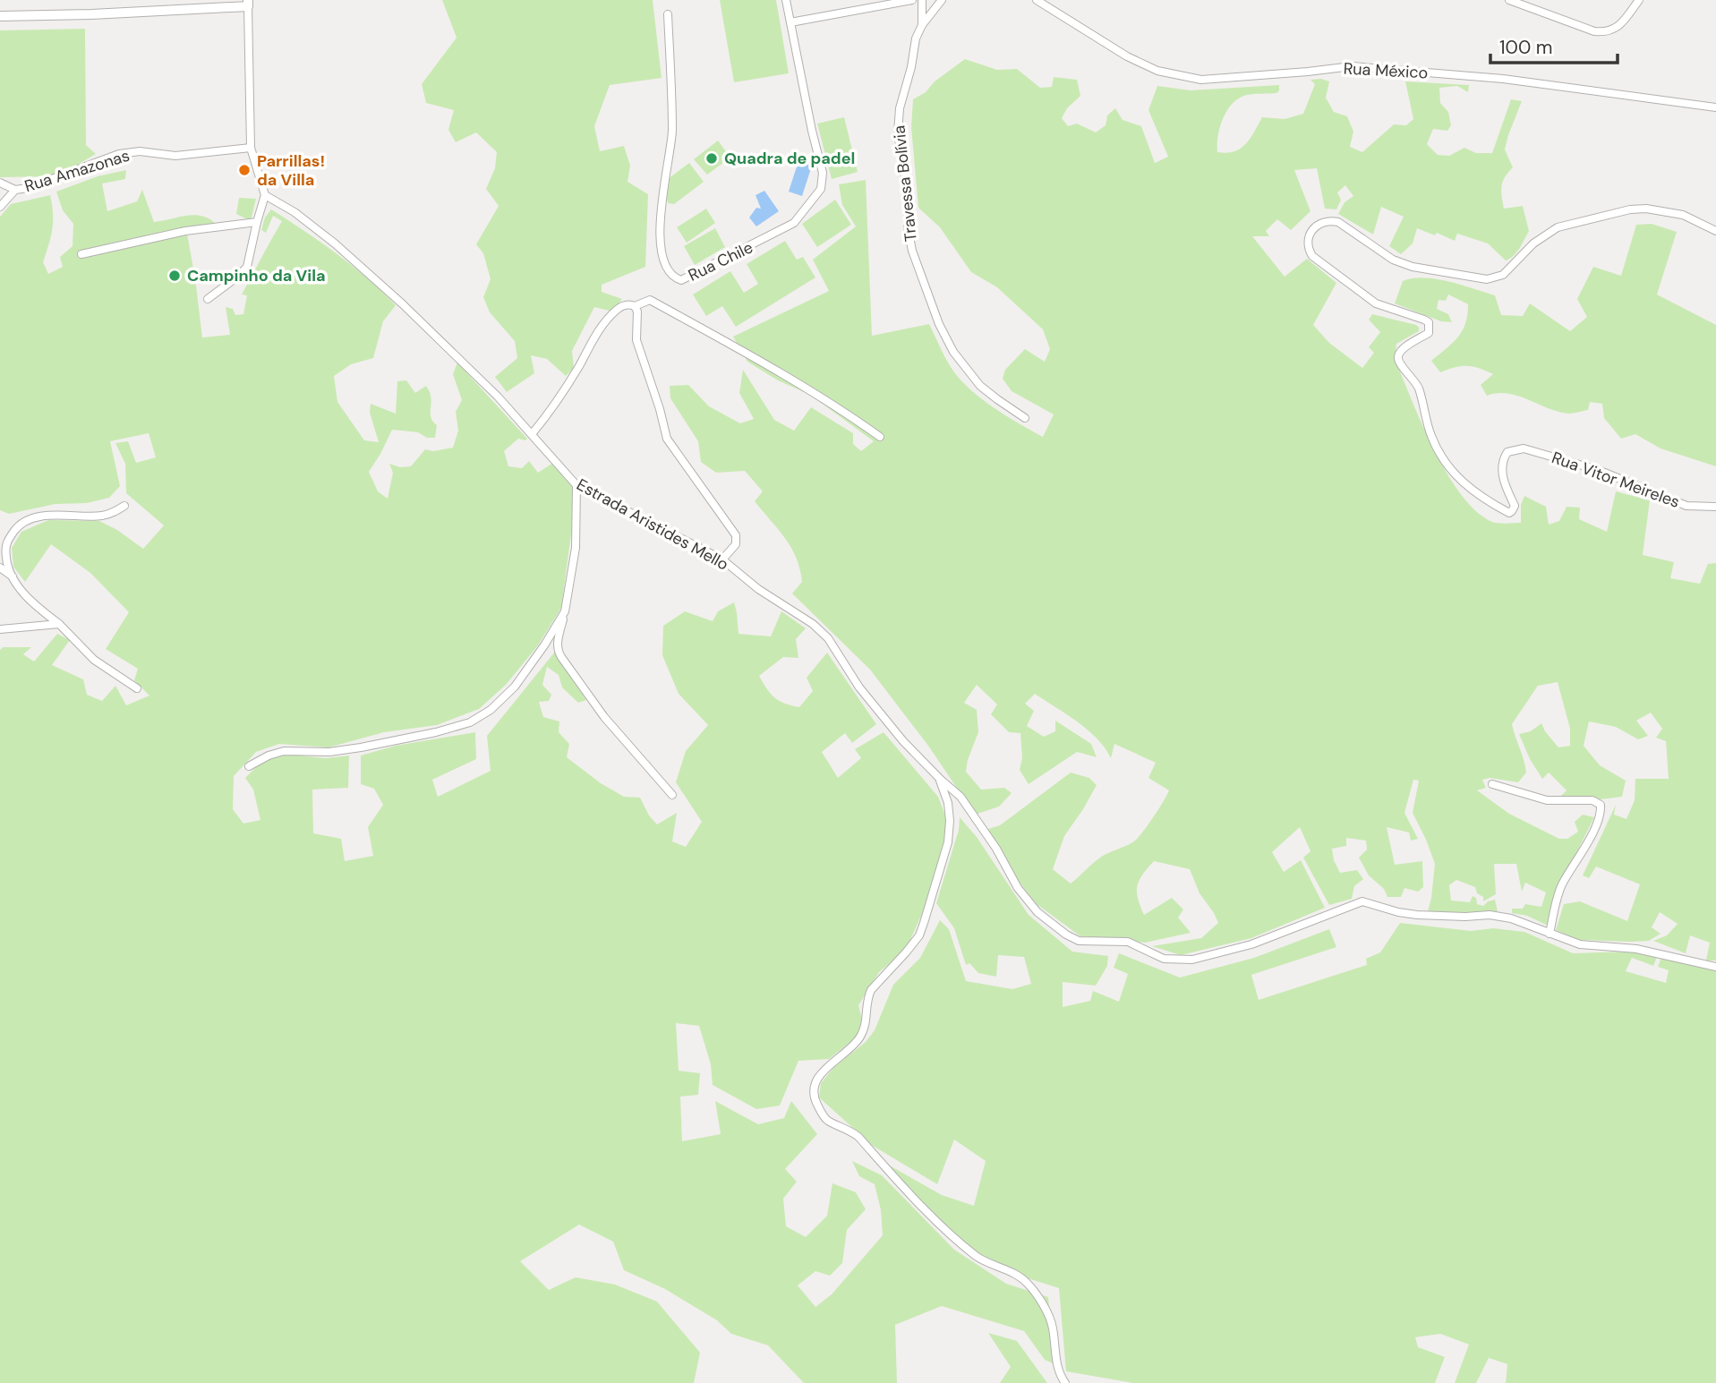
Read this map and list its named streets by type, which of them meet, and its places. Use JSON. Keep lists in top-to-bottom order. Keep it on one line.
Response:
{"streets":{"street":["Rua México","Rua Amazonas","Travessa Bolívia","Rua Chile","Rua Vitor Meireles","Estrada Aristides Mello"]},"places":["Quadra de padel","Parrillas! da Villa","Campinho da Vila"],"scale_bar":"100 m"}
